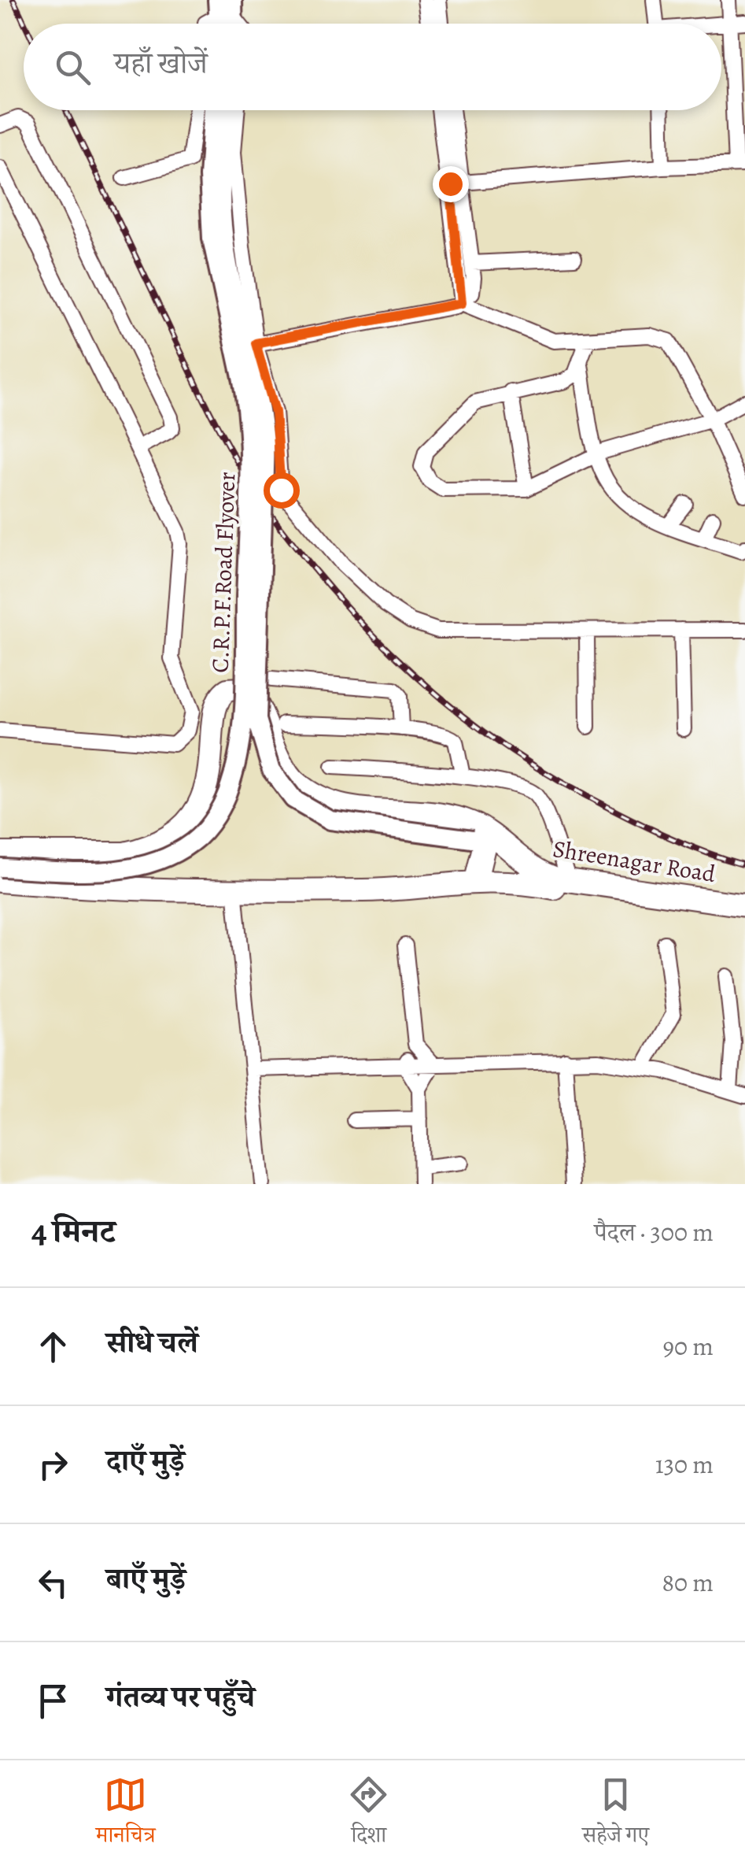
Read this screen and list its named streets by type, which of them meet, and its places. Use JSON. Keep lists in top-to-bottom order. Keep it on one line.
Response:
{"streets":{"highway":["Shreenagar Road"],"main road":["C.R.P.F.Road Flyover"]},"crossings":[["C.R.P.F.Road Flyover","Shreenagar Road"]],"page":{"search":"यहाँ खोजें","heading":["4 मिनट","पैदल · 300 m"],"list":[["सीधे चलें","90 m"],["दाएँ मुड़ें","130 m"],["बाएँ मुड़ें","80 m"],"गंतव्य पर पहुँचे"],"nav":["मानचित्र","दिशा","सहेजे गए"]}}
